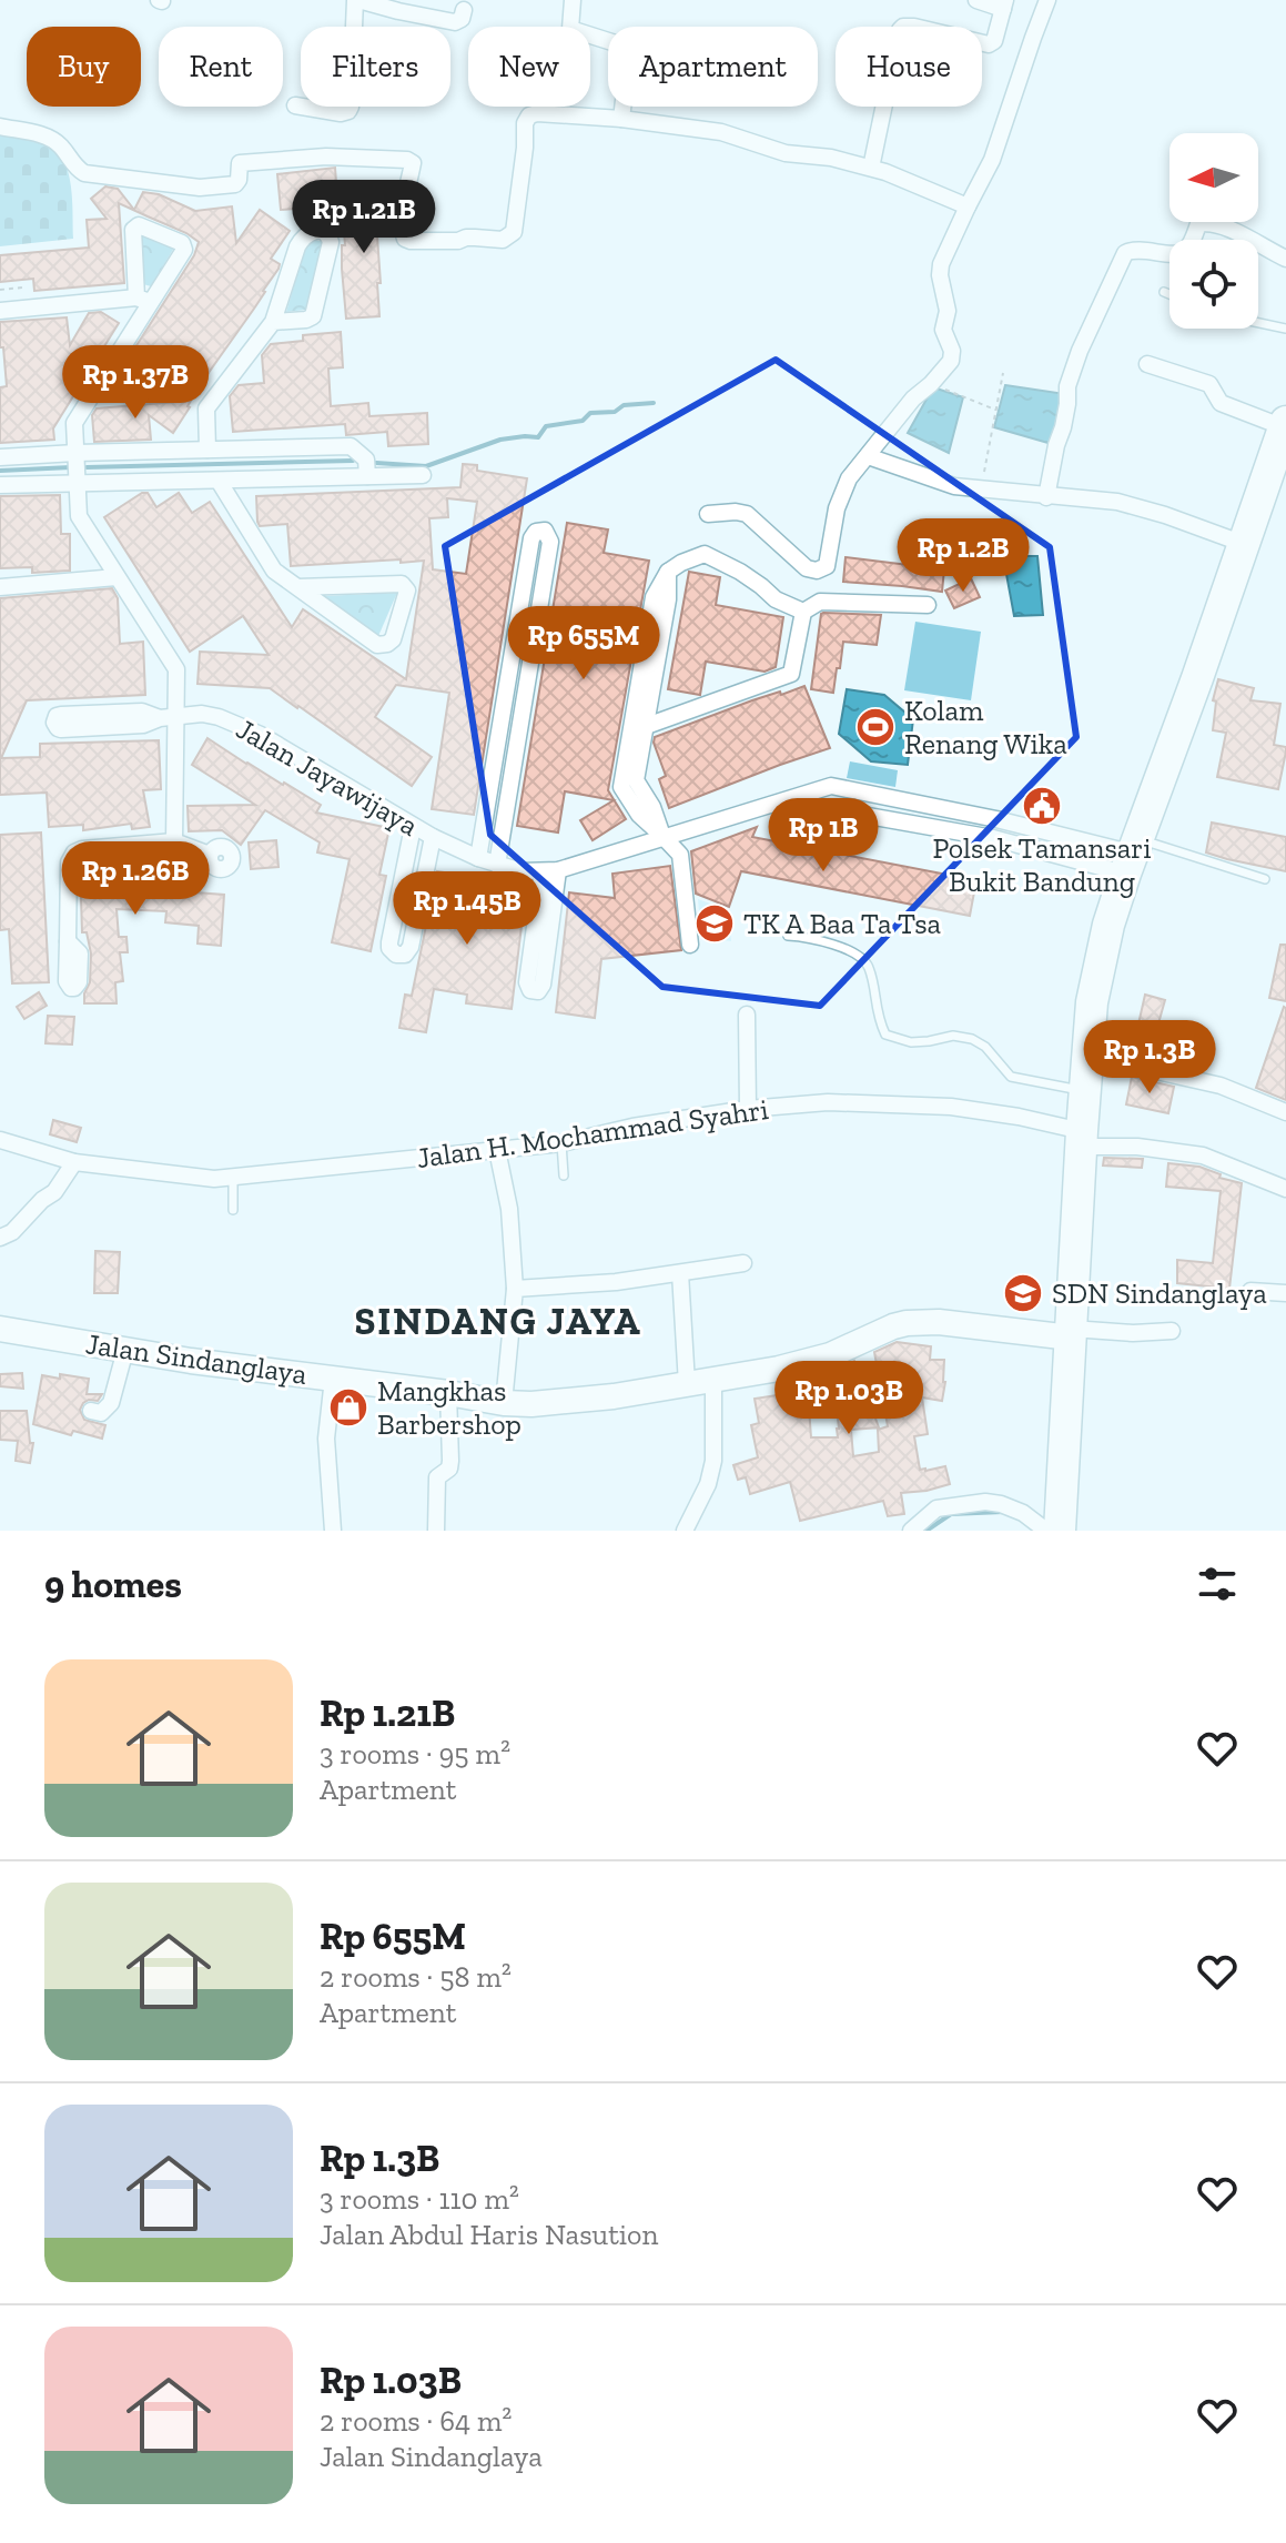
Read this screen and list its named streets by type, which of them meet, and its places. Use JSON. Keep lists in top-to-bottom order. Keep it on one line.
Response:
{"streets":{"street":["Jalan Jayawijaya","Jalan H. Mochammad Syahri","Jalan Sindanglaya"]},"districts":["SINDANG JAYA"],"places":{"sports":["Kolam Renang Wika"],"public building":["Polsek Tamansari Bukit Bandung"],"school or university":["TK A Baa Ta Tsa","SDN Sindanglaya"],"shop":["Mangkhas Barbershop"]},"north":"left","page":{"chip":["Buy","Rent","Filters","New","Apartment","House"],"price":["Rp 1.21B","Rp 1.37B","Rp 1.2B","Rp 655M","Rp 1B","Rp 1.26B","Rp 1.45B","Rp 1.3B","Rp 1.03B"],"heading":"9 homes","list":[{"name":"Rp 1.21B","note":"3 rooms · 95 m² · Apartment"},{"name":"Rp 655M","note":"2 rooms · 58 m² · Apartment"},{"name":"Rp 1.3B","note":"3 rooms · 110 m² · Jalan Abdul Haris Nasution"},{"name":"Rp 1.03B","note":"2 rooms · 64 m² · Jalan Sindanglaya"}]}}
